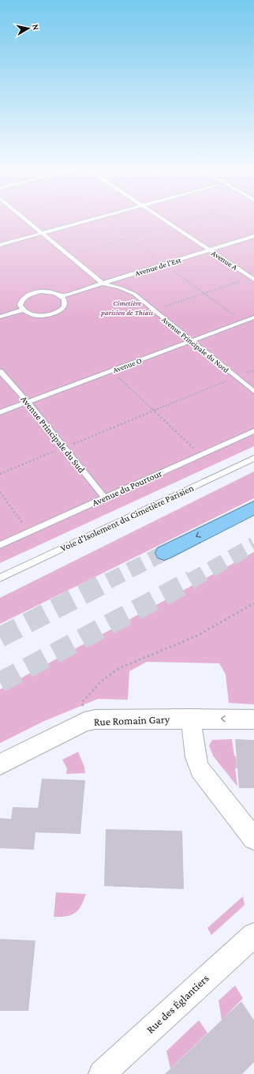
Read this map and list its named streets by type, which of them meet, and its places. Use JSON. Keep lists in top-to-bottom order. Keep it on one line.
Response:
{"streets":{"street":["Rue Romain Gary","Rue des Églantiers"],"lane":["Avenue A","Avenue de l'Est","Avenue Principale du Nord","Avenue O","Avenue Principale du Sud","Avenue du Pourtour","Voie d'Isolement du Cimetière Parisien"]},"crossings":[["Avenue A","Avenue de l'Est"],["Avenue de l'Est","Avenue Principale du Nord"],["Avenue Principale du Nord","Avenue O"],["Avenue O","Avenue Principale du Sud"],["Avenue Principale du Sud","Avenue du Pourtour"]],"parks":["Cimetière parisien de Thiais"],"north":"right"}
